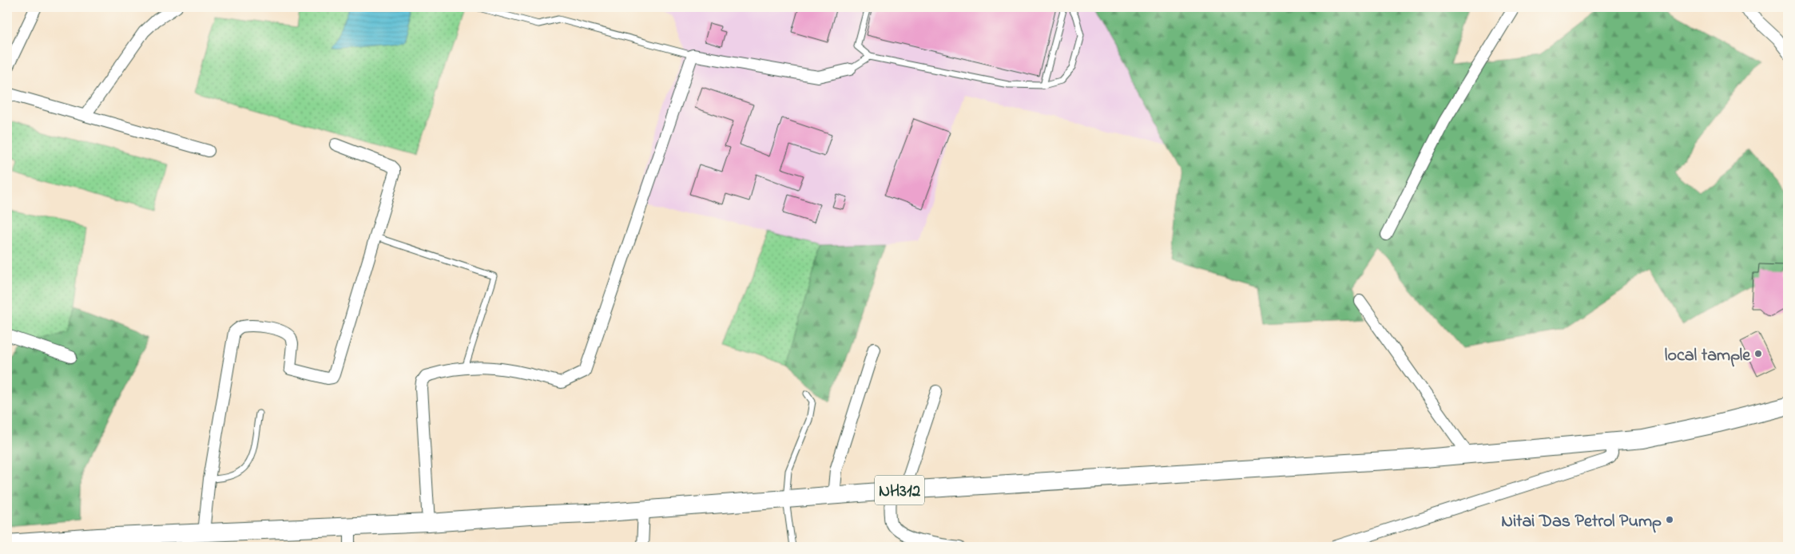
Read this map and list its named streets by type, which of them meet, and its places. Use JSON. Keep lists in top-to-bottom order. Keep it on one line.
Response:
{"streets":{"highway":["NH312"]},"places":["local tample","Nitai Das Petrol Pump"]}
